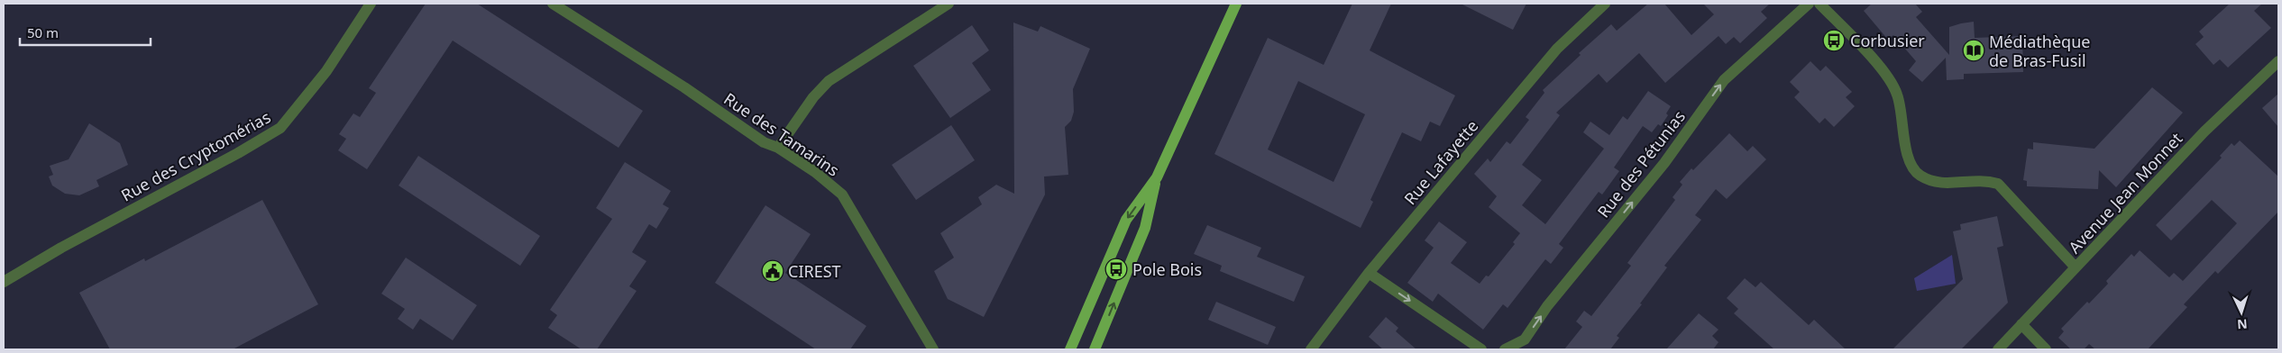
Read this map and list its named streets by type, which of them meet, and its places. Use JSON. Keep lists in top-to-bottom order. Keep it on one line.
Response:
{"streets":{"street":["Rue des Tamarins","Rue des Cryptomérias","Rue Lafayette","Rue des Pétunias","Avenue Jean Monnet"]},"one_way":["Rue des Pétunias"],"places":{"bus stop":["Corbusier","Pole Bois"],"library":["Médiathèque de Bras-Fusil"],"public building":["CIREST"]},"scale_bar":"50 m","north":"bottom"}
